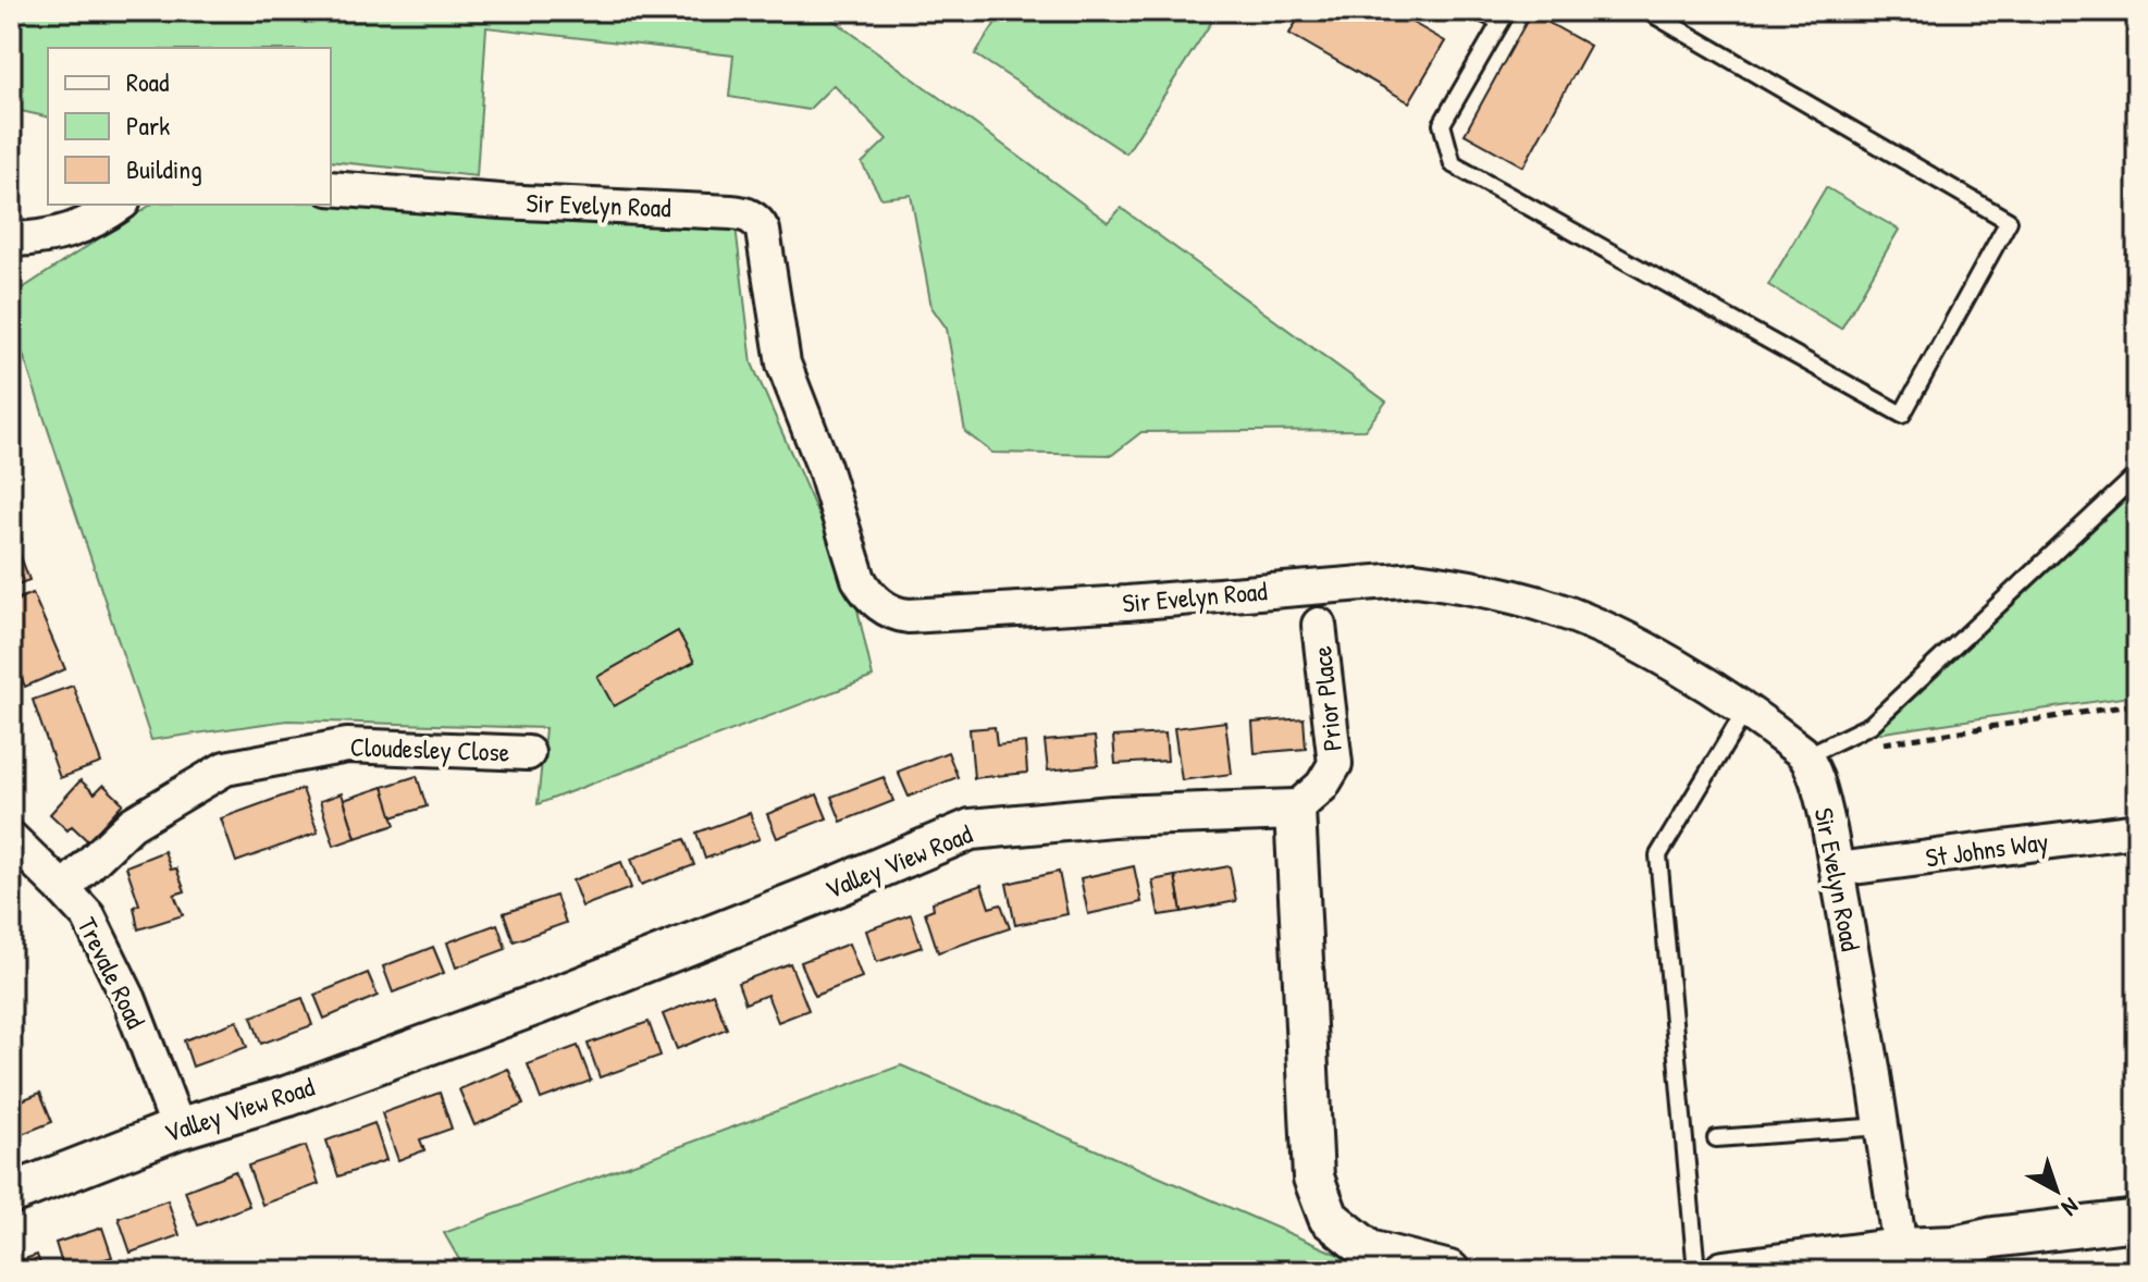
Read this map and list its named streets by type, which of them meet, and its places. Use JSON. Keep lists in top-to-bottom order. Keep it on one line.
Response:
{"streets":{"street":["Sir Evelyn Road","Prior Place","Cloudesley Close","St Johns Way","Valley View Road","Trevale Road"]},"crossings":[["Sir Evelyn Road","St Johns Way"],["Prior Place","Valley View Road"],["Cloudesley Close","Trevale Road"],["Valley View Road","Trevale Road"]],"legend":["Road","Park","Building"],"north":"bottom right"}
